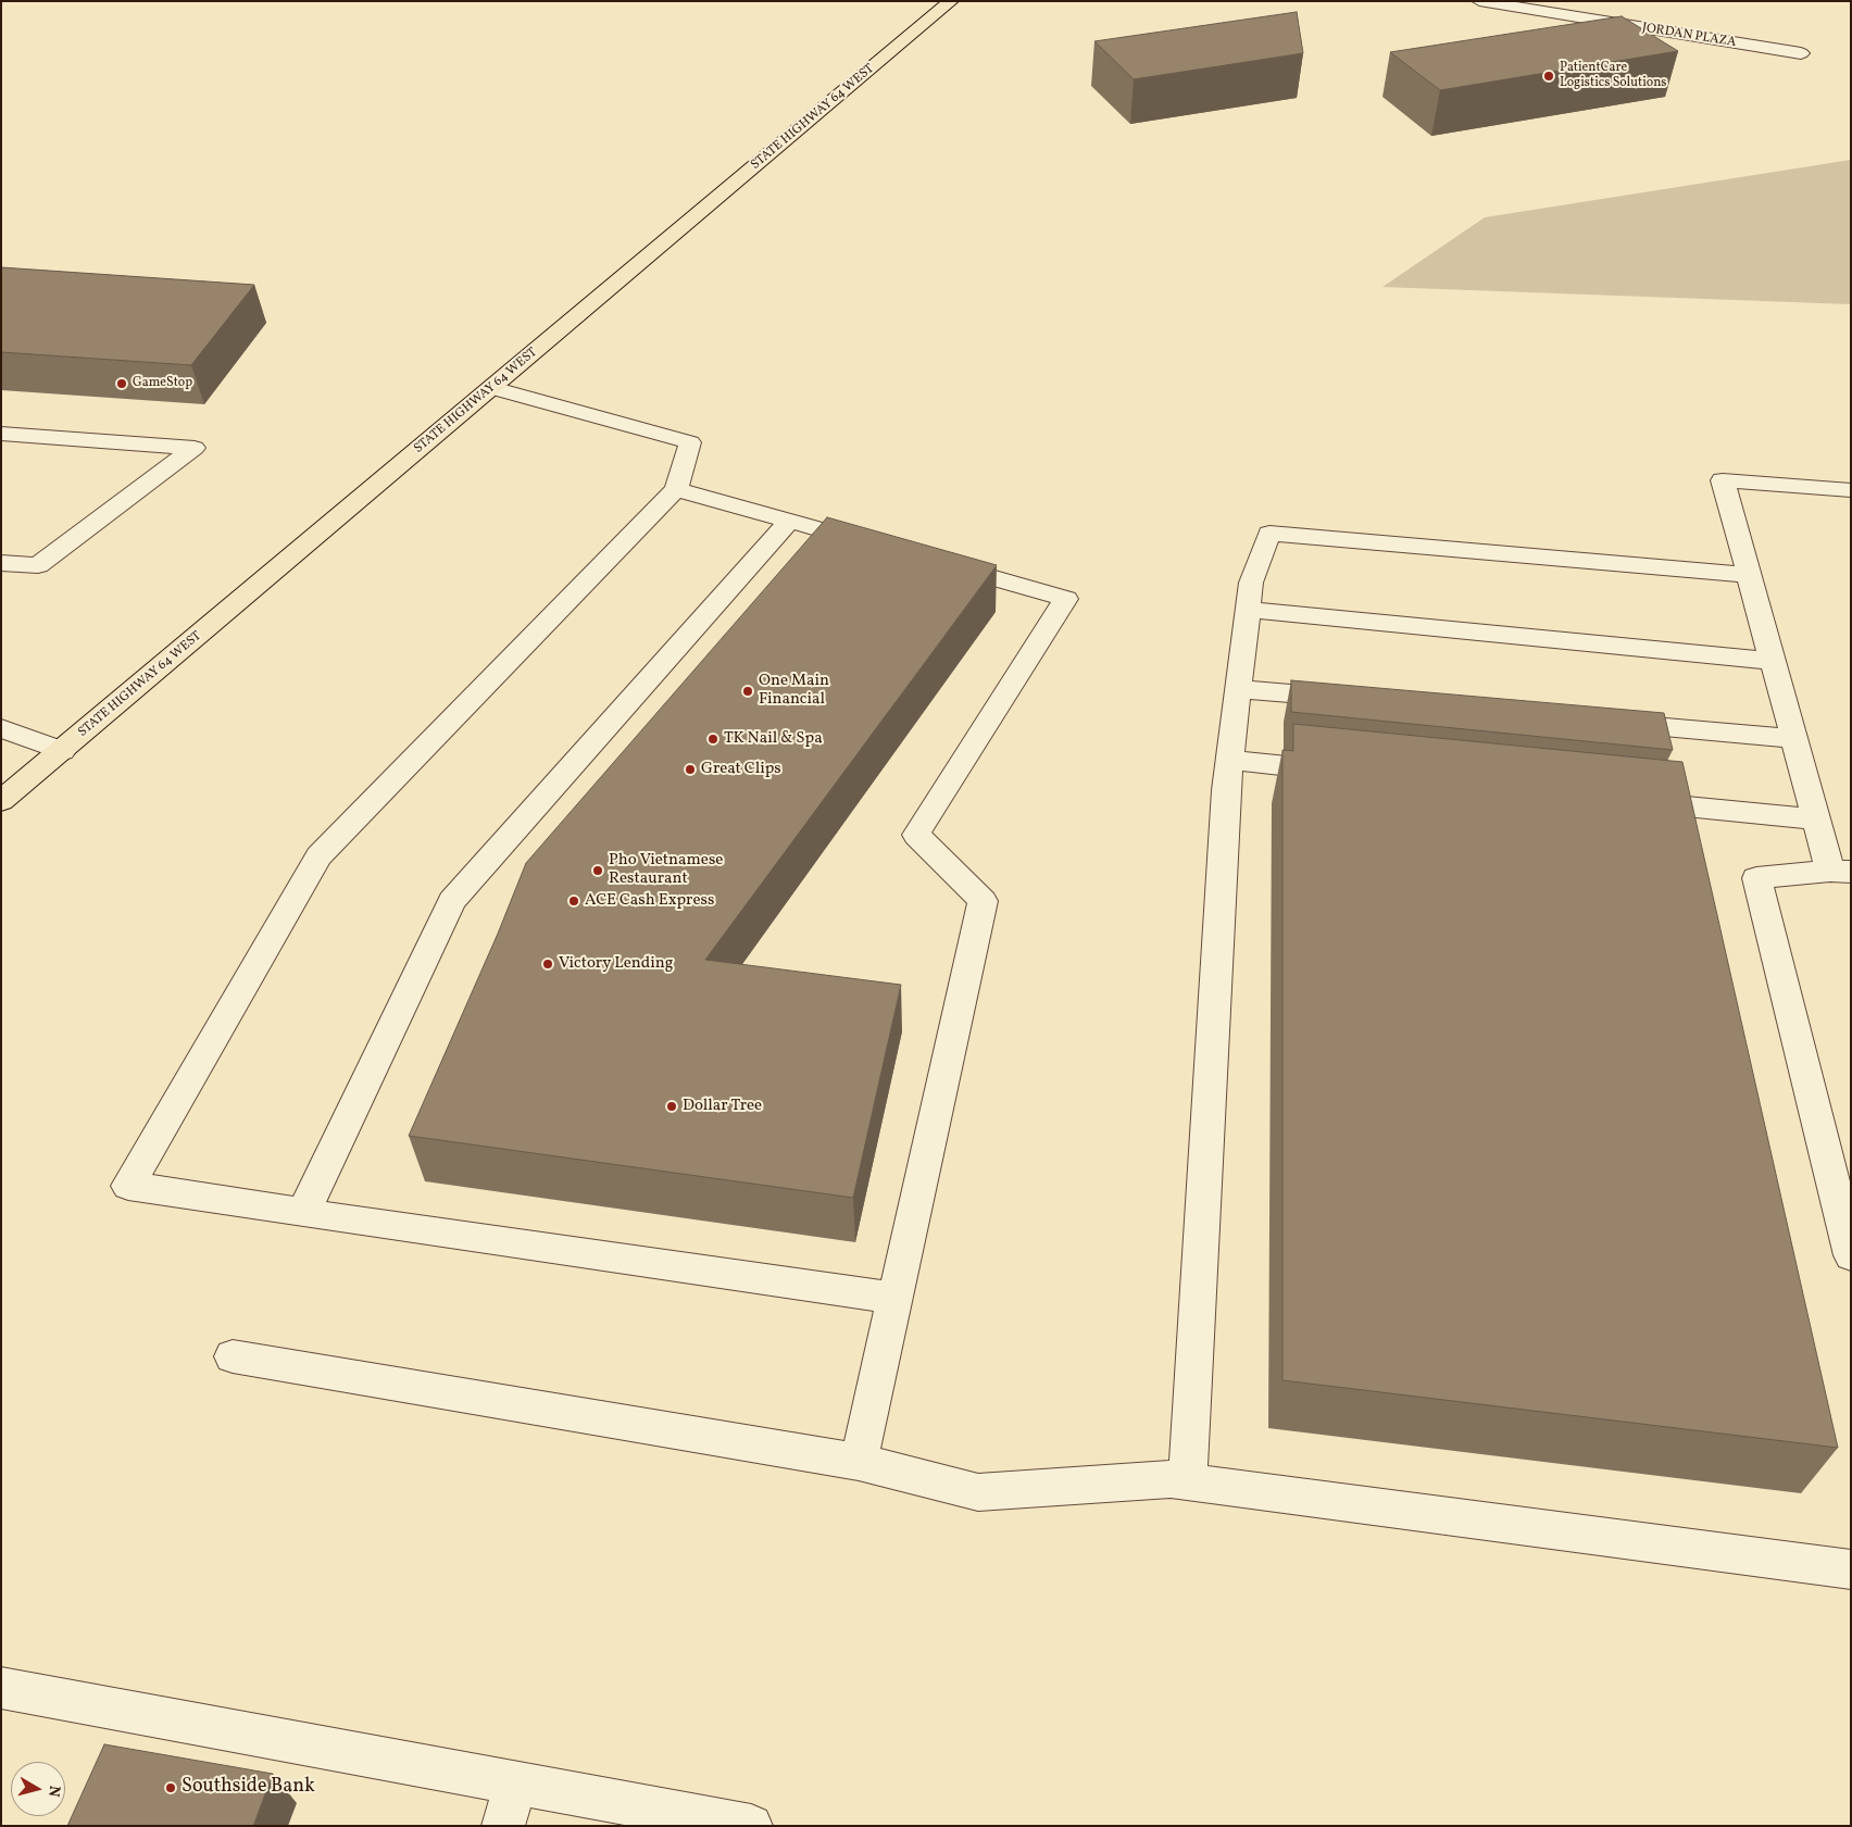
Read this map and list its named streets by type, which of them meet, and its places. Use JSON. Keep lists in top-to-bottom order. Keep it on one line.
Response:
{"streets":{"main road":["STATE HIGHWAY 64 WEST"],"street":["JORDAN PLAZA"]},"places":["PatientCare Logistics Solutions","GameStop","One Main Financial","TK Nail & Spa","Great Clips","Pho Vietnamese Restaurant","ACE Cash Express","Victory Lending","Dollar Tree","Southside Bank"],"north":"right"}
